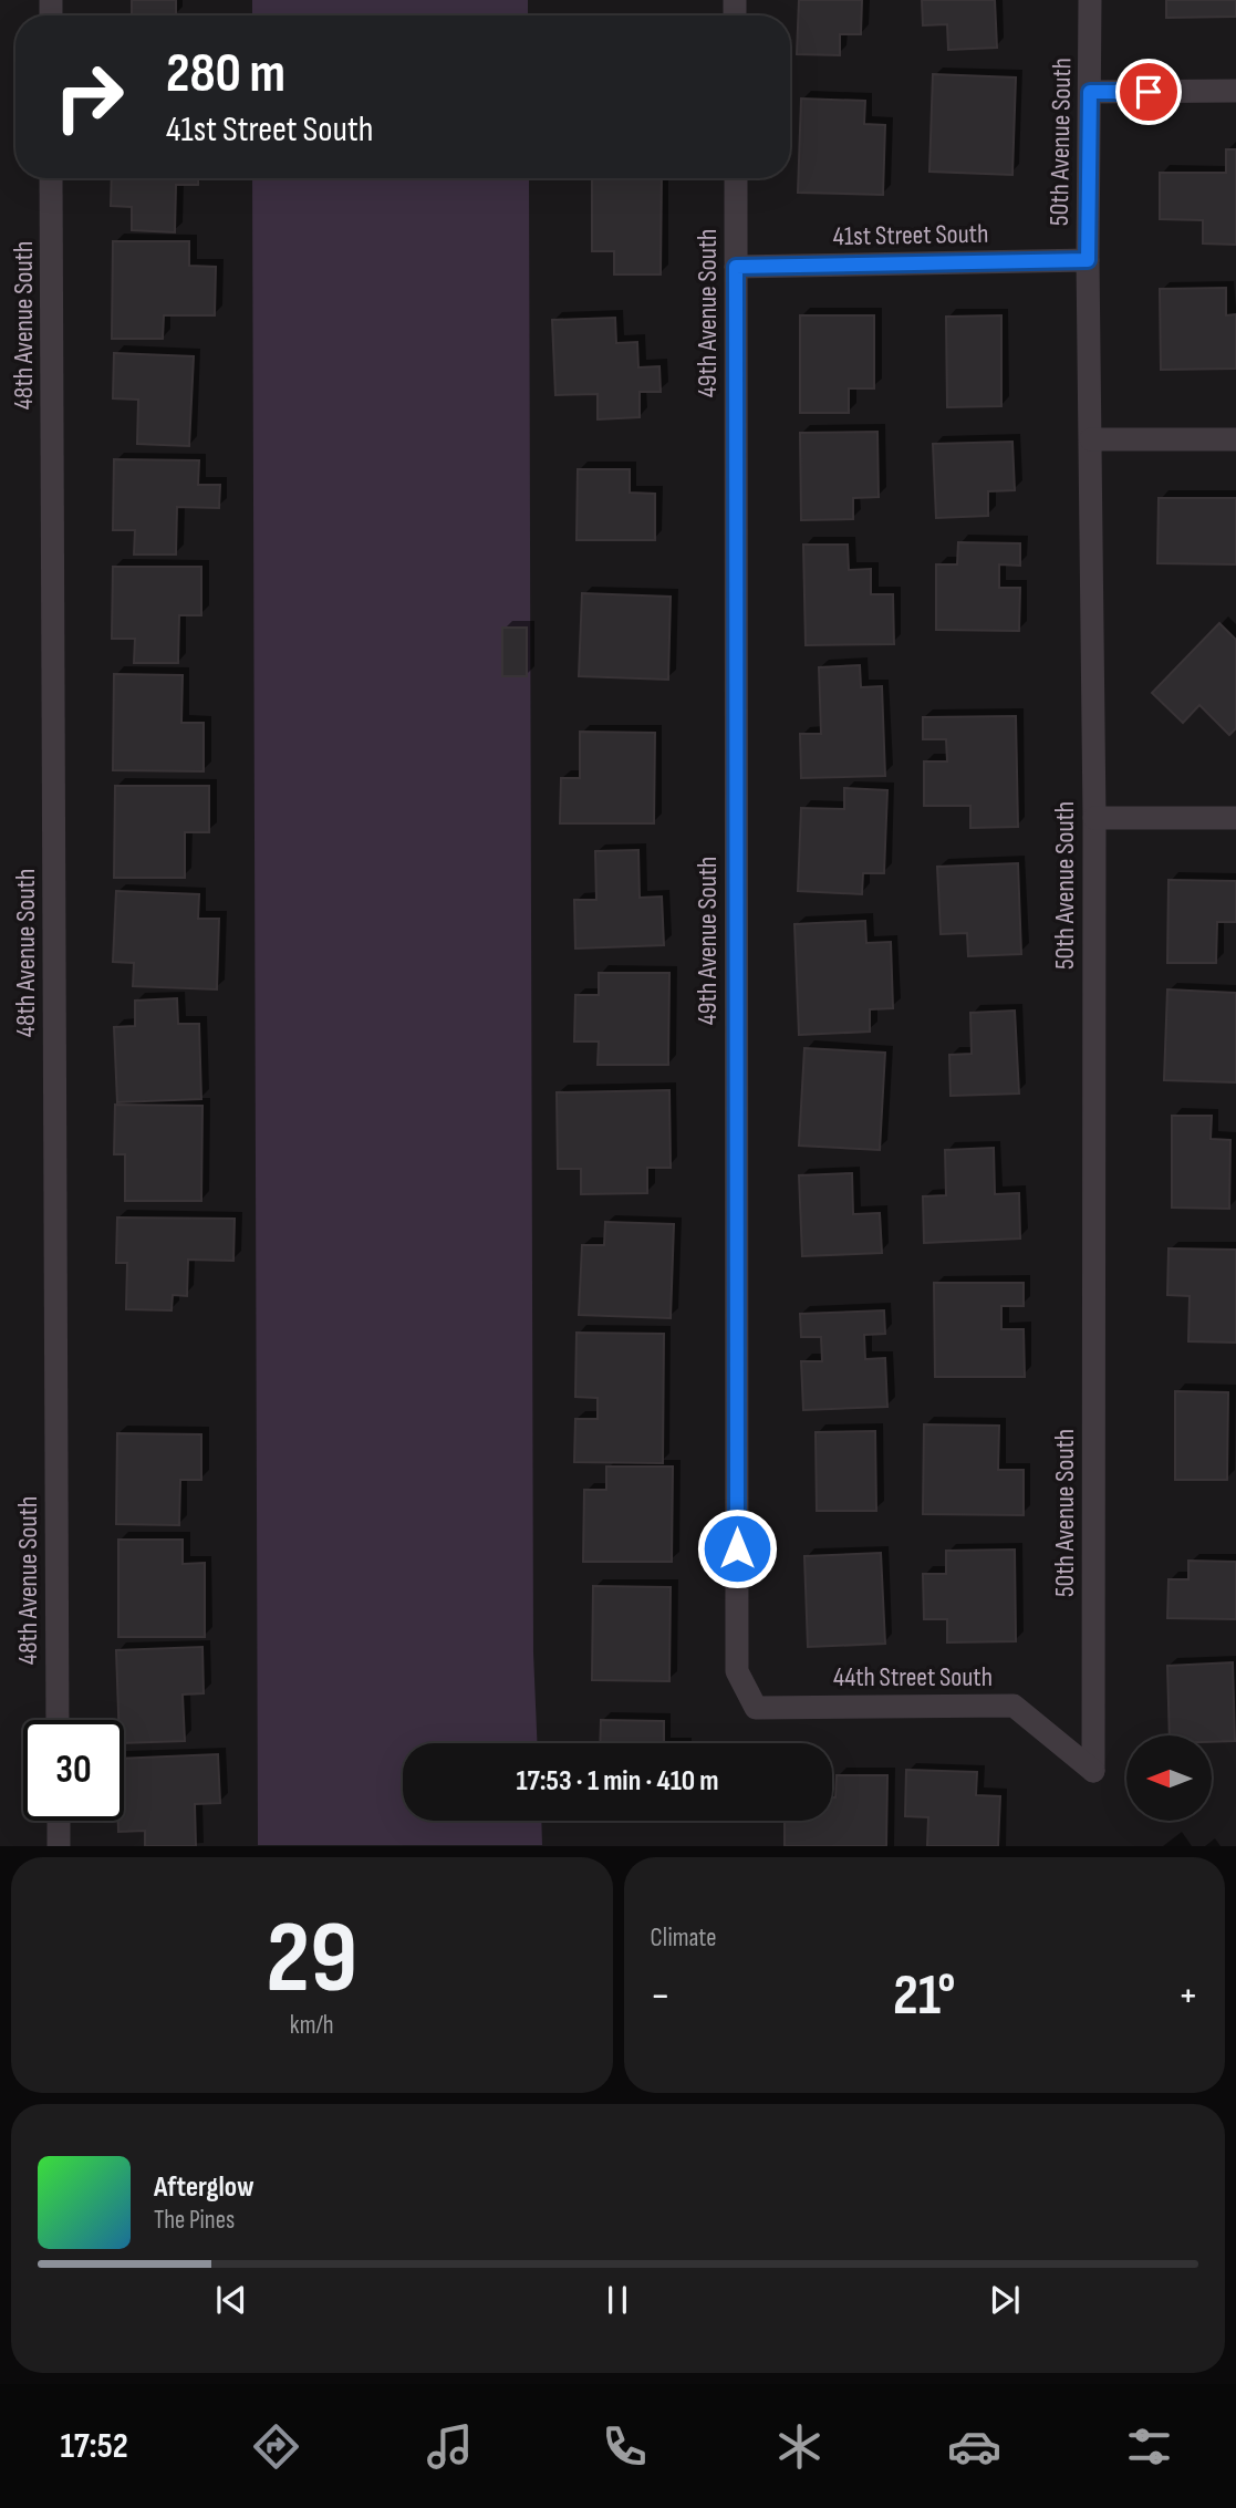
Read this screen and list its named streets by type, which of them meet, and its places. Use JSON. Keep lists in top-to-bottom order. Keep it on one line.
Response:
{"streets":{"street":["50th Avenue South","41st Street South","49th Avenue South","48th Avenue South","44th Street South"]},"crossings":[["50th Avenue South","41st Street South"],["50th Avenue South","44th Street South"],["41st Street South","49th Avenue South"],["49th Avenue South","44th Street South"]],"north":"left","page":{"turn":["280 m","41st Street South"],"limit":"30","trip":"17:53 · 1 min · 410 m","tile":[["29","km/h"],"Climate"],"heat":["−","21°","+"],"song":["Afterglow","The Pines"],"tabs":"17:52"}}
